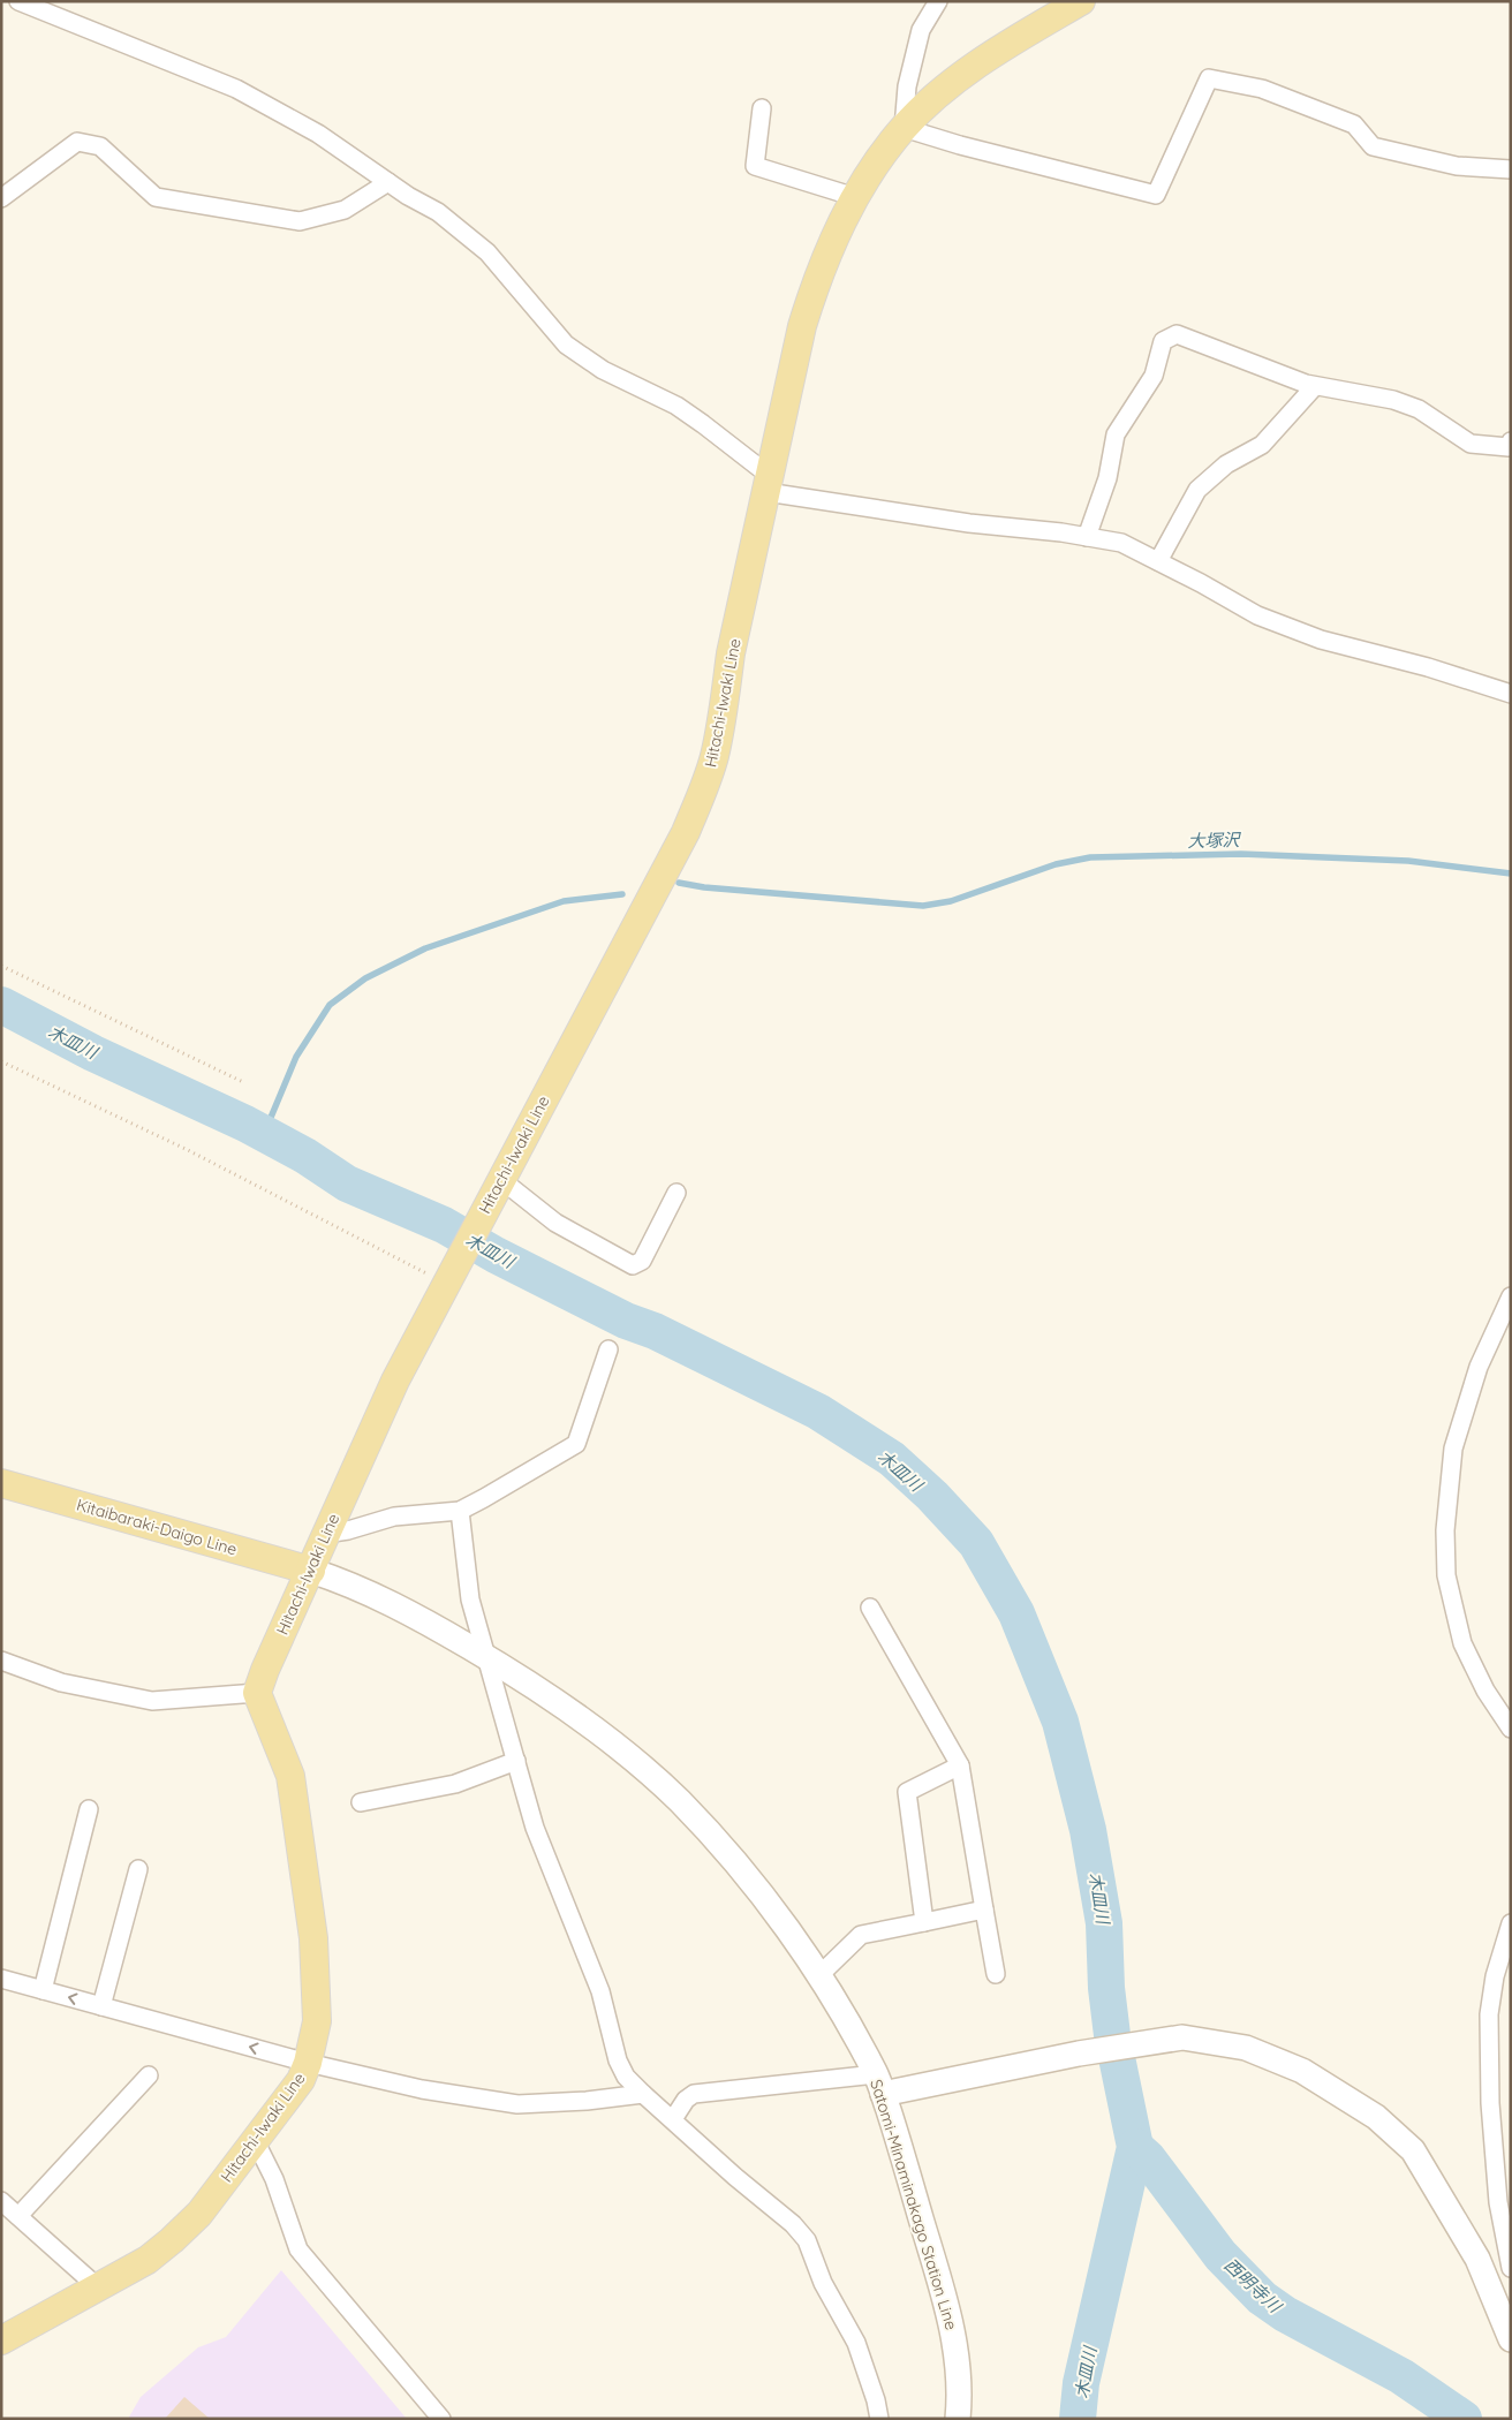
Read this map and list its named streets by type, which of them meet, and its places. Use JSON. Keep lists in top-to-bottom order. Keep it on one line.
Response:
{"streets":{"main road":["Hitachi-Iwaki Line","Kitaibaraki-Daigo Line","Satomi-Minaminakago Station Line"]},"crossings":[["Hitachi-Iwaki Line","Kitaibaraki-Daigo Line"],["Hitachi-Iwaki Line","Satomi-Minaminakago Station Line"],["Kitaibaraki-Daigo Line","Satomi-Minaminakago Station Line"]],"water":["大塚沢","木皿川","西明寺川"]}
